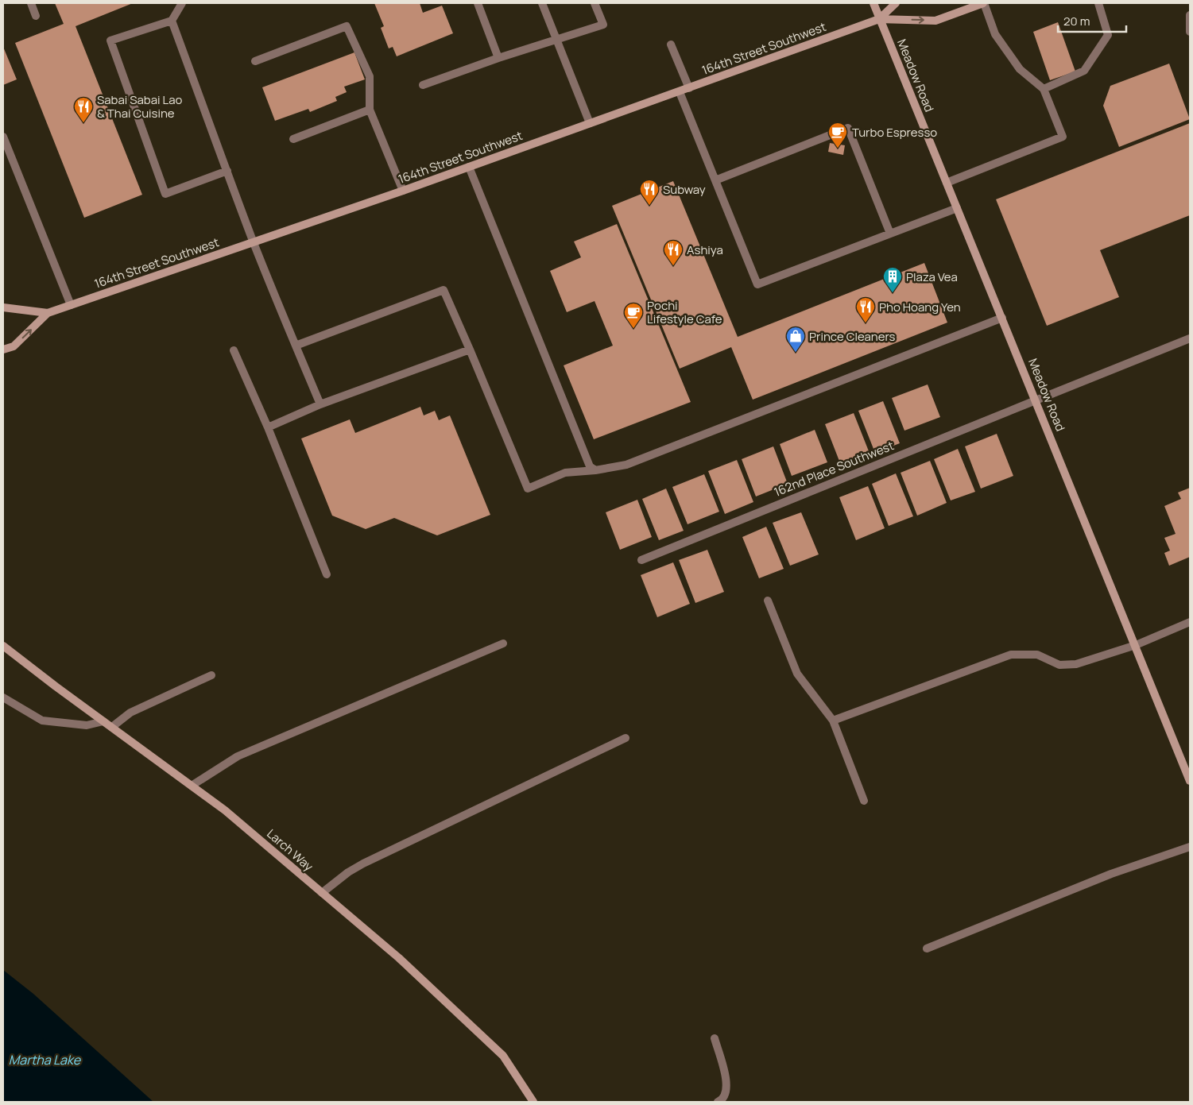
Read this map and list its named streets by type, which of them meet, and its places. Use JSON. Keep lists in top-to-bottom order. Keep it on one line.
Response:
{"streets":{"street":["164th Street Southwest","Meadow Road","162nd Place Southwest","Larch Way"]},"crossings":[["164th Street Southwest","Meadow Road"],["Meadow Road","162nd Place Southwest"]],"water":["Martha Lake"],"places":{"restaurant":["Sabai Sabai Lao & Thai Cuisine","Subway","Ashiya","Pho Hoang Yen"],"cafe":["Turbo Espresso","Pochi Lifestyle Cafe"],"building":["Plaza Vea"],"shop":["Prince Cleaners"]},"scale_bar":"20 m"}
